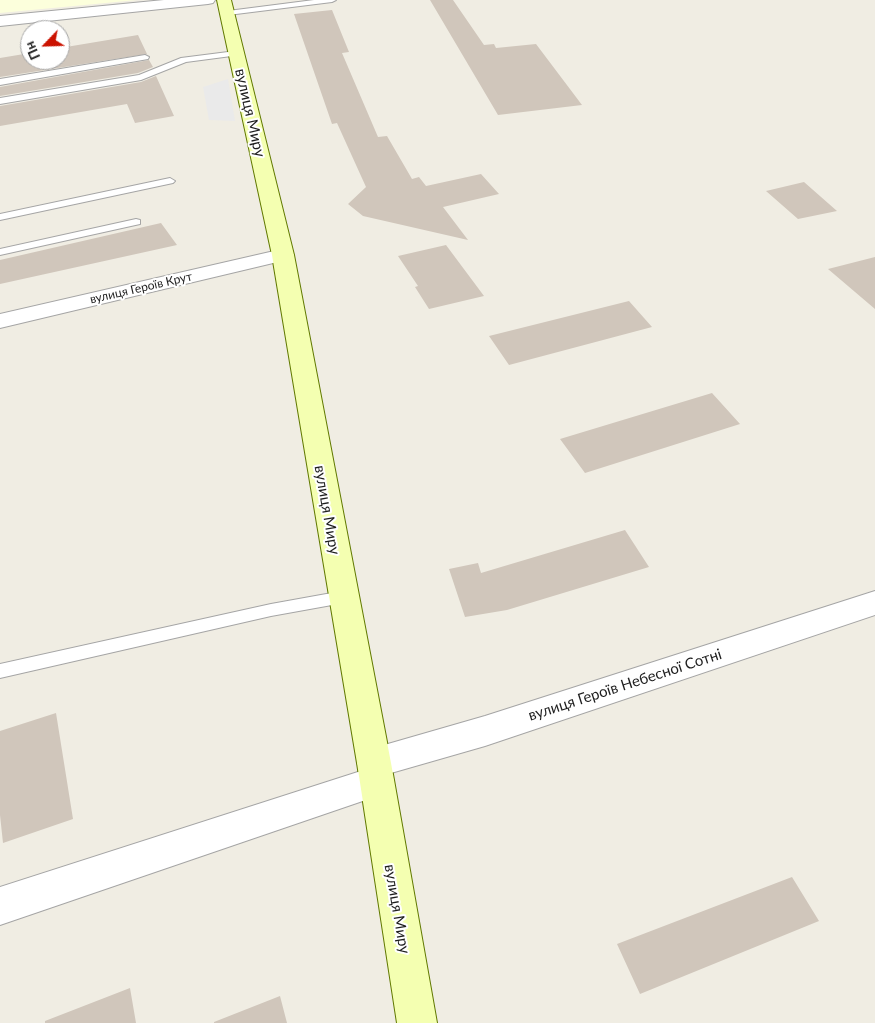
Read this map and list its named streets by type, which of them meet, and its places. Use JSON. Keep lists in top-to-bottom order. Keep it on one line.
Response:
{"streets":{"main road":["вулиця Миру"],"street":["вулиця Героїв Крут","вулиця Героїв Небесної Сотні"]},"crossings":[["вулиця Миру","вулиця Героїв Крут"],["вулиця Миру","вулиця Героїв Небесної Сотні"]],"north":"bottom left"}
